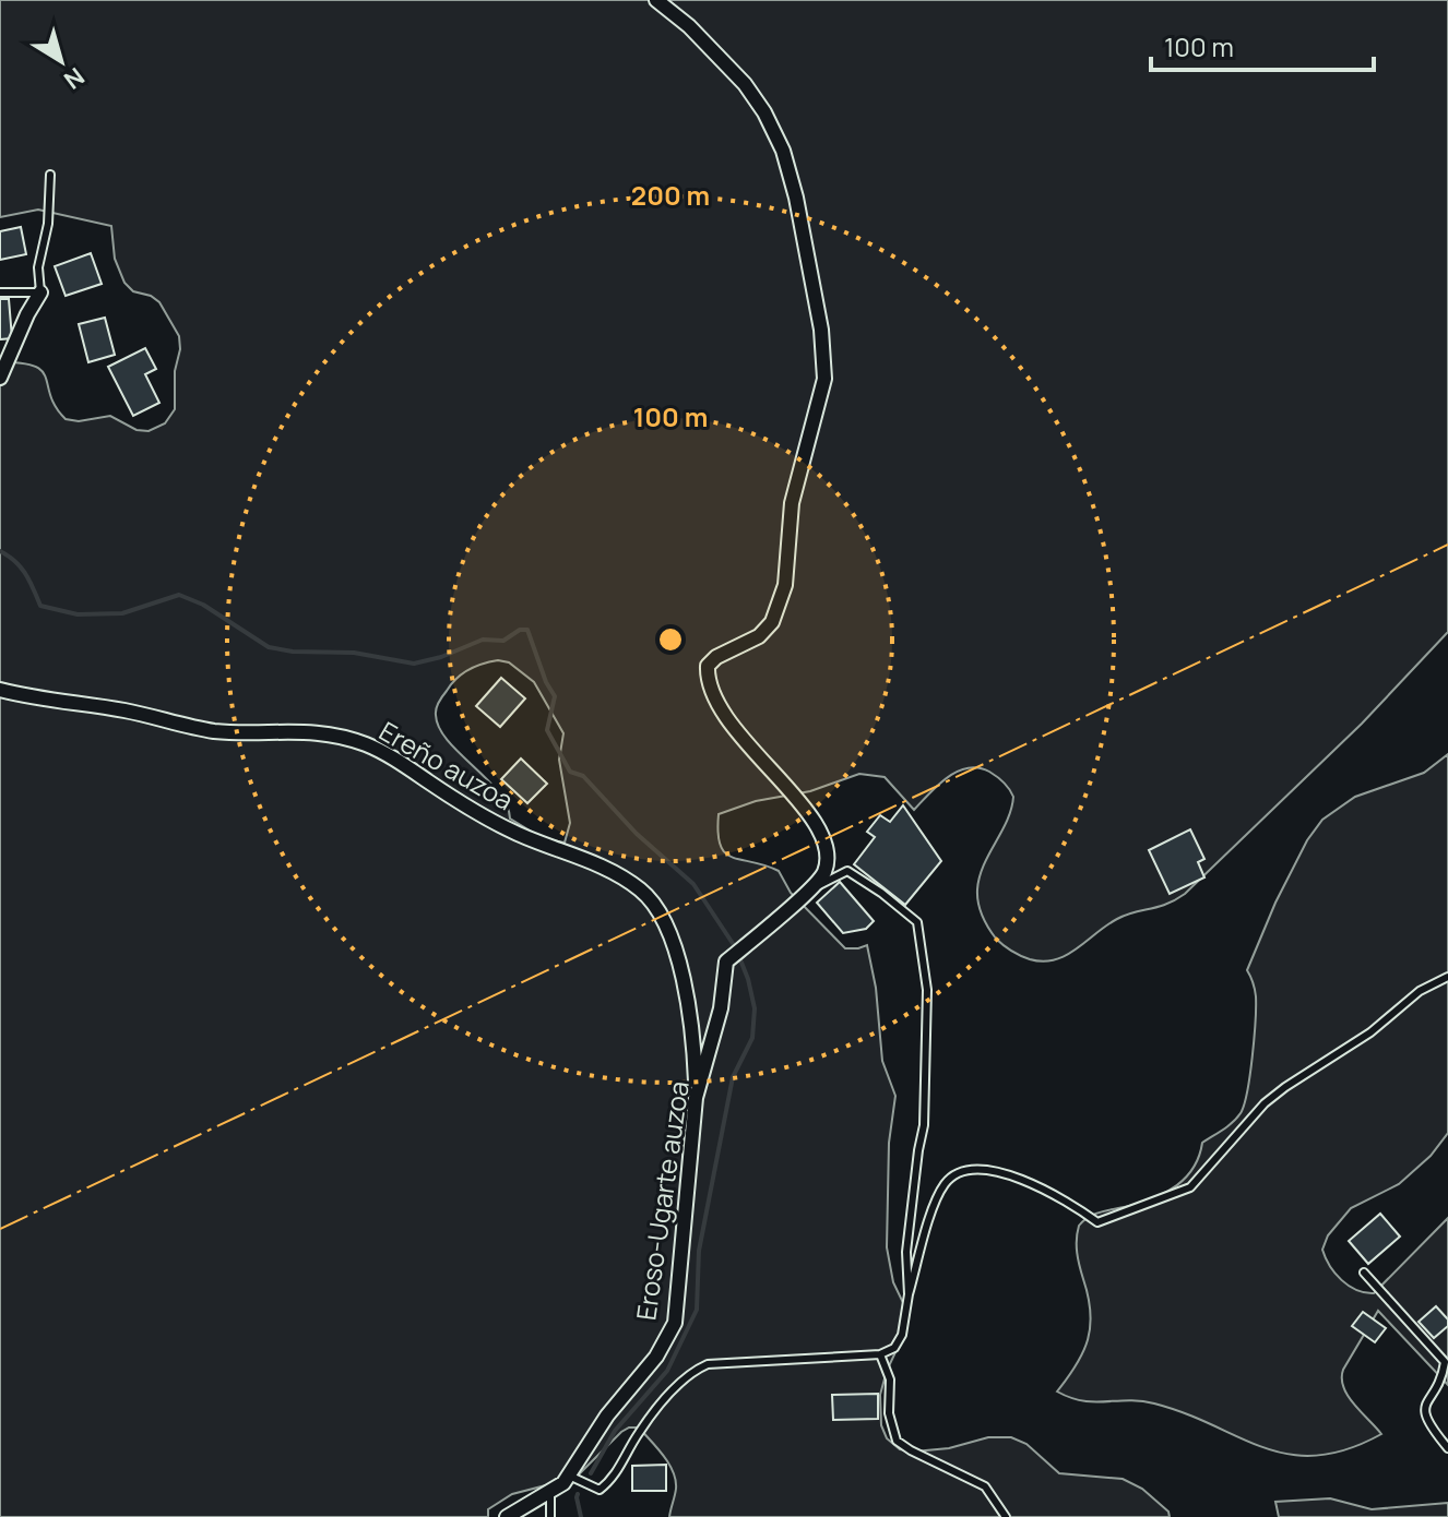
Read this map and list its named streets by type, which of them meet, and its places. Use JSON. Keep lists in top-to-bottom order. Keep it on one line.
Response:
{"streets":{"street":["Ereño auzoa","Eroso-Ugarte auzoa"]},"crossings":[["Ereño auzoa","Eroso-Ugarte auzoa"]],"scale_bar":"100 m","north":"bottom right","rings":["200 m","100 m"]}
